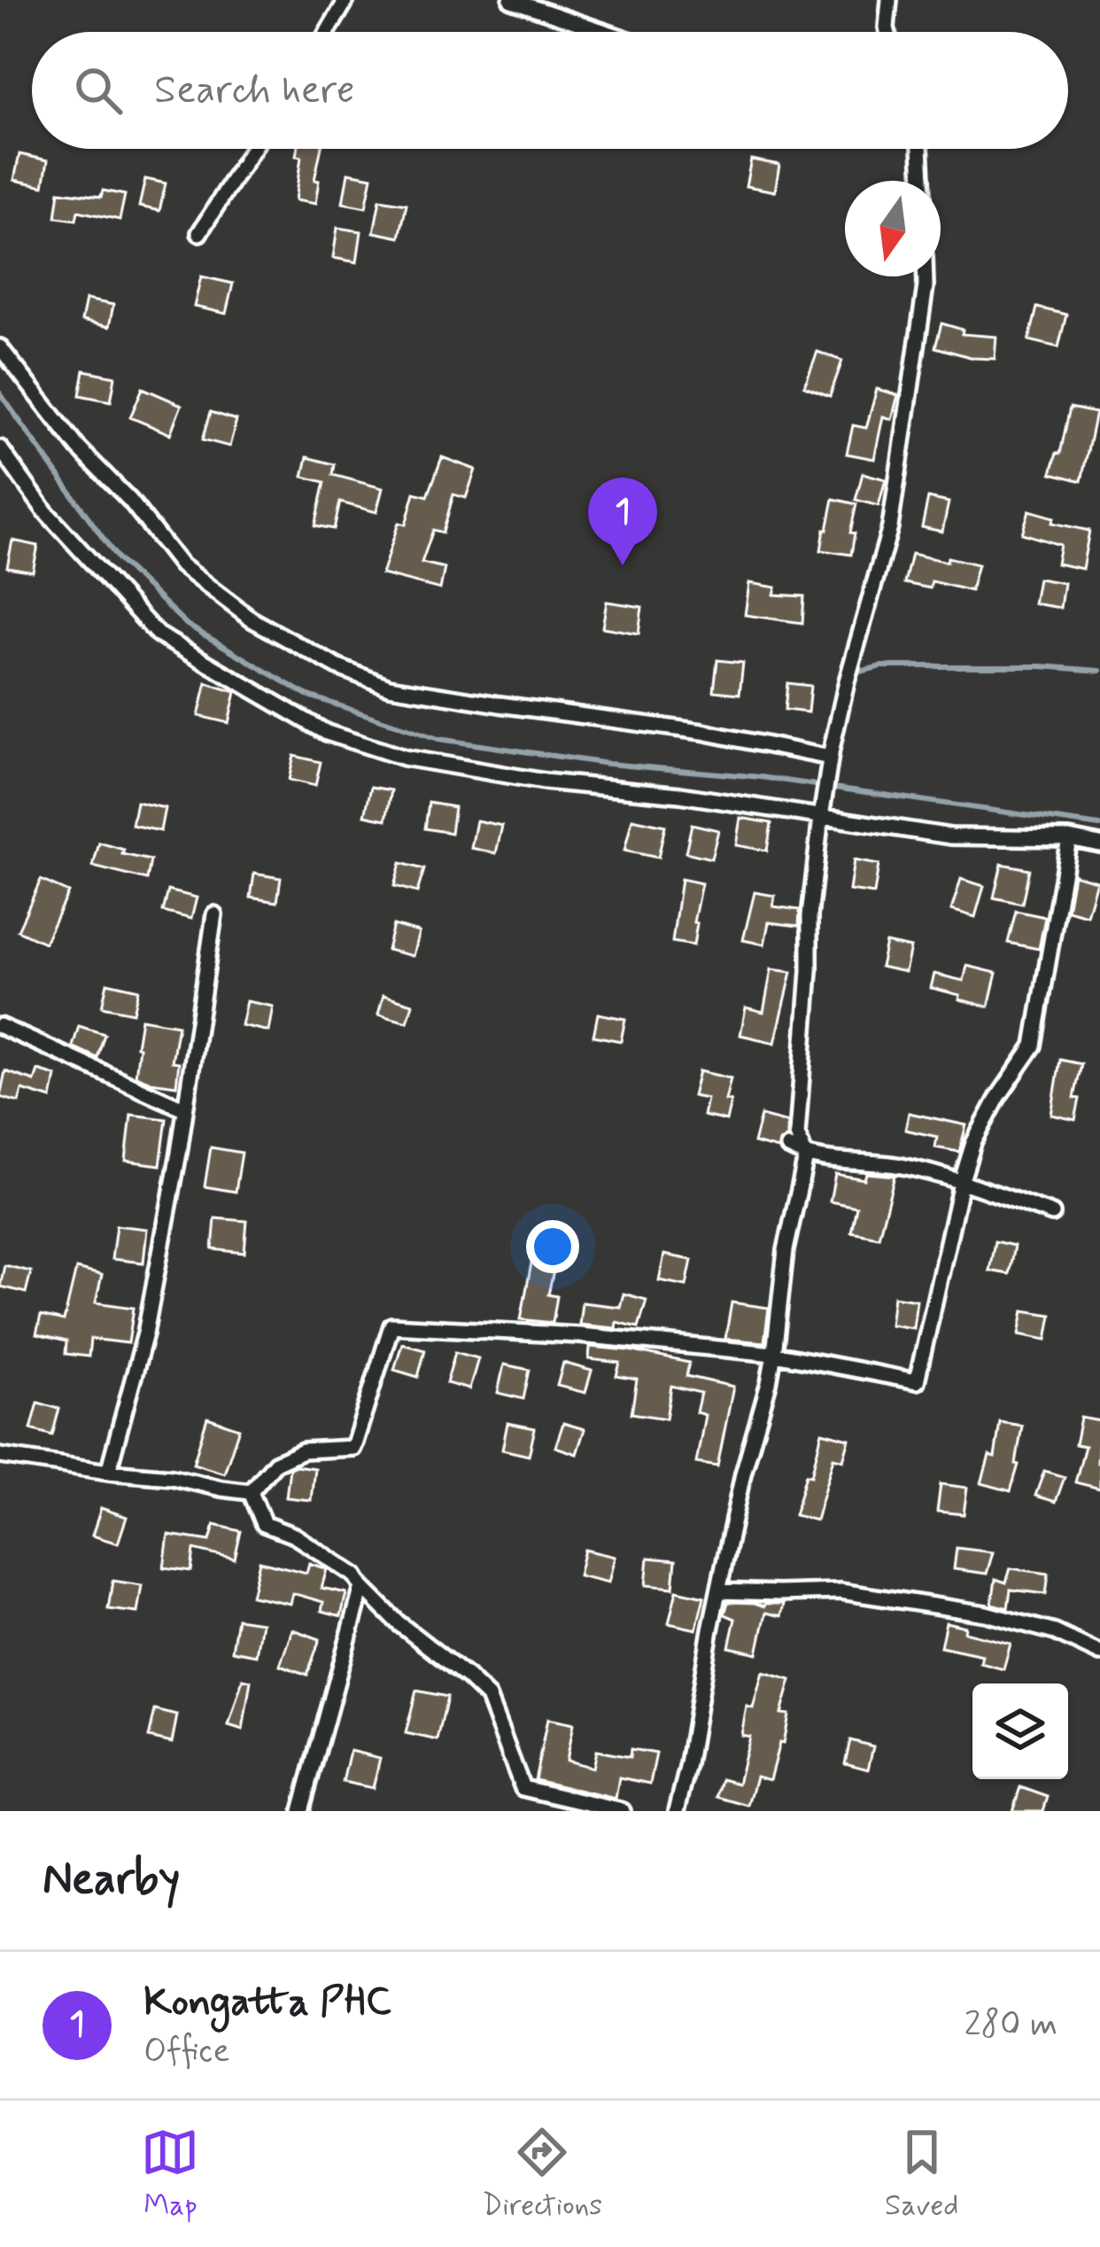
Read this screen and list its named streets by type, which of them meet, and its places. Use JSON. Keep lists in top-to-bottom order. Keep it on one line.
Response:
{"north":"bottom","page":{"search":"Search here","pins":"1","heading":"Nearby","list":[{"mark":"1","name":"Kongatta PHC","note":"Office","value":"280 m"}],"nav":["Map","Directions","Saved"]}}
